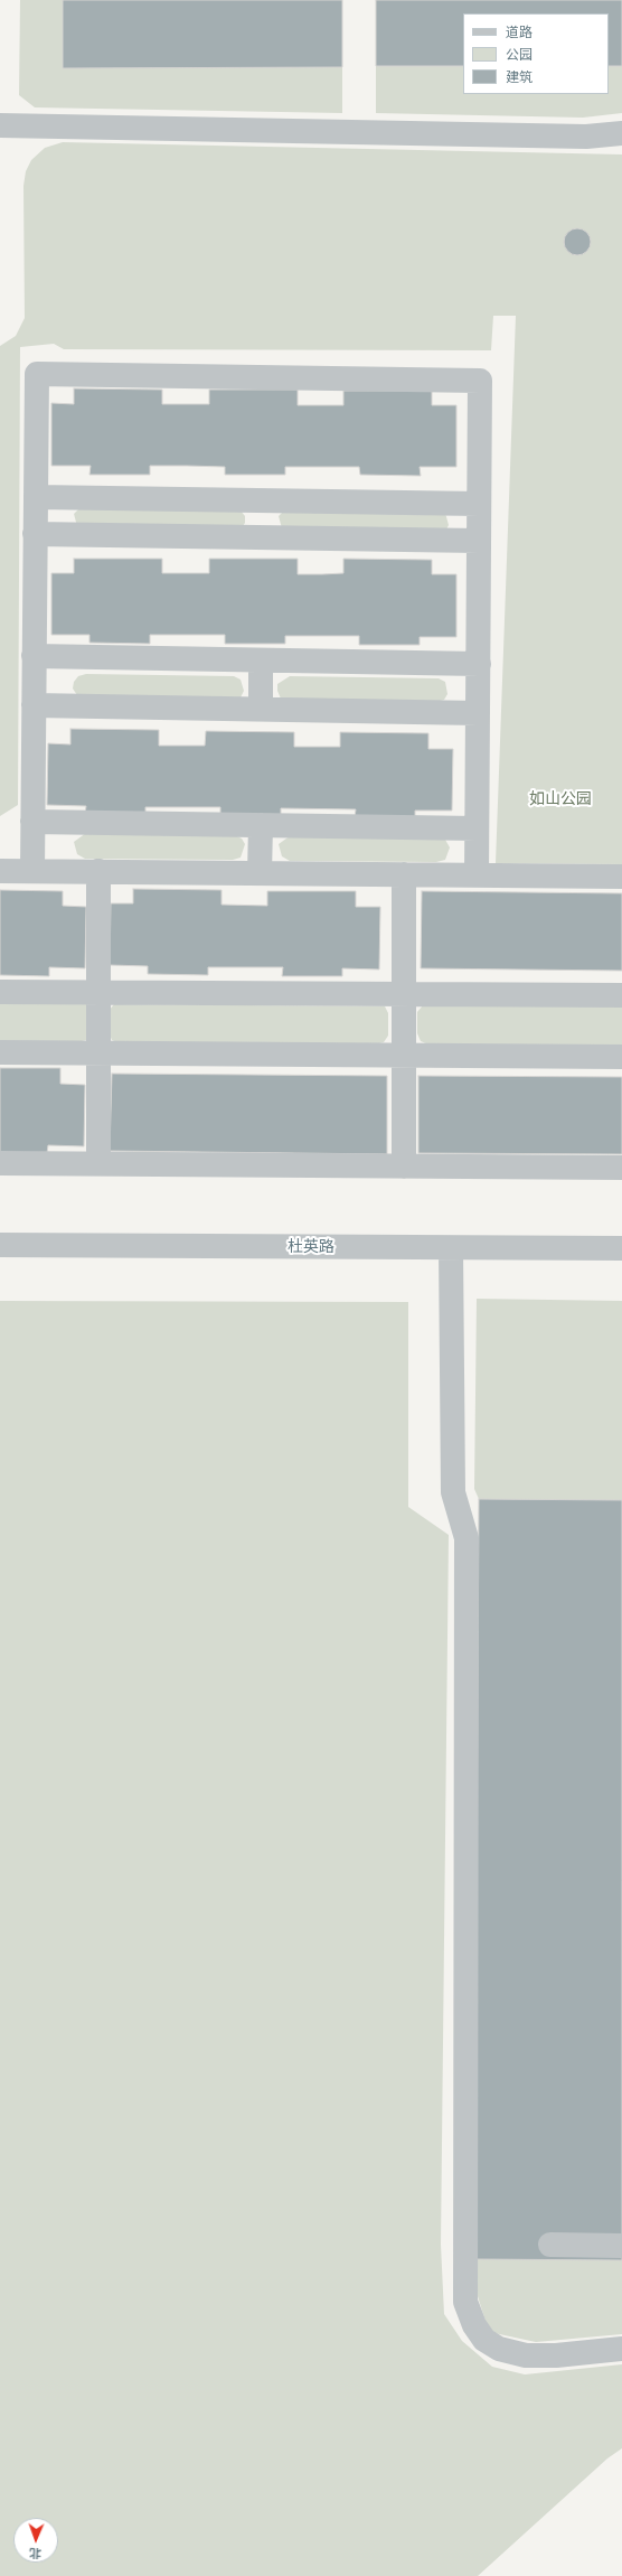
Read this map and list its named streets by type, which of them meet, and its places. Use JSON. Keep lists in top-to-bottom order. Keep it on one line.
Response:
{"streets":{"street":["杜英路"]},"parks":["如山公园"],"legend":["道路","公园","建筑"],"north":"bottom"}
